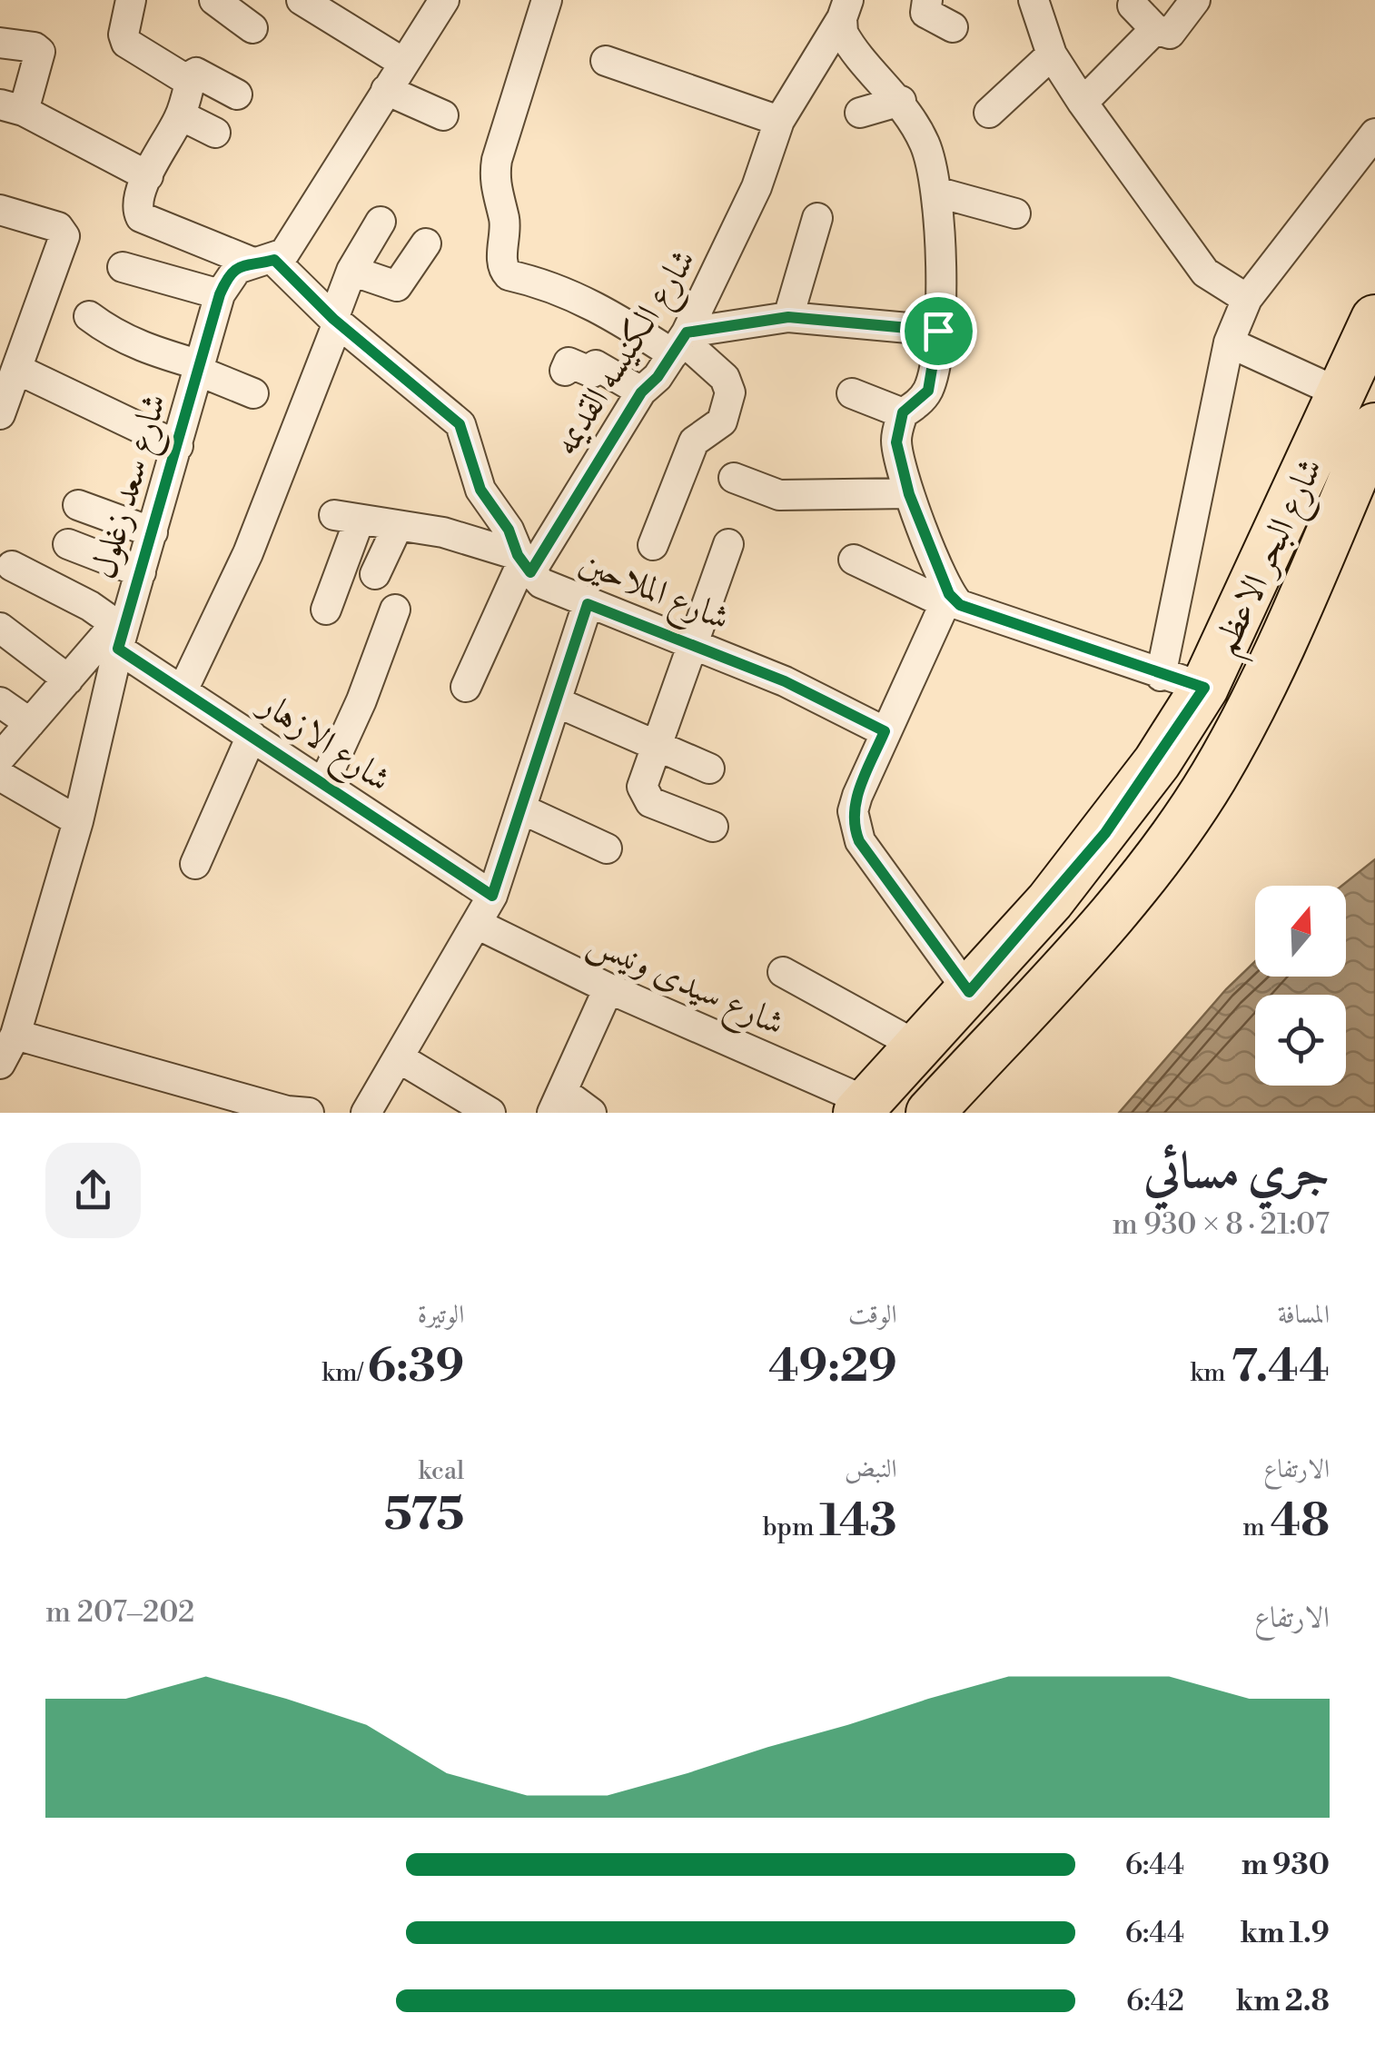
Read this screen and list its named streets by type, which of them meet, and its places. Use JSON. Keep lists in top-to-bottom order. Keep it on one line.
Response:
{"streets":{"main road":["شارع البحر الاعظم"],"street":["شارع الكنيسه القديمه","شارع سعد زغلول","شارع الملاحين","شارع الازهار","شارع سيدى ونيس"]},"crossings":[["شارع الكنيسه القديمه","شارع الملاحين"],["شارع سعد زغلول","شارع الازهار"],["شارع البحر الاعظم","شارع سيدى ونيس"]],"north":"top","page":{"heading":["جري مسائي","21:07 · 8 × 930 m"],"stats":[["المسافة","7.44 km"],["الوقت","49:29"],["الوتيرة","6:39 /km"],["الارتفاع","48 m"],["النبض","143 bpm"],["kcal","575"]],"chart":["الارتفاع","202–207 m"],"list":[{"name":"930 m","note":"6:44"},{"name":"1.9 km","note":"6:44"},{"name":"2.8 km","note":"6:42"}]}}
